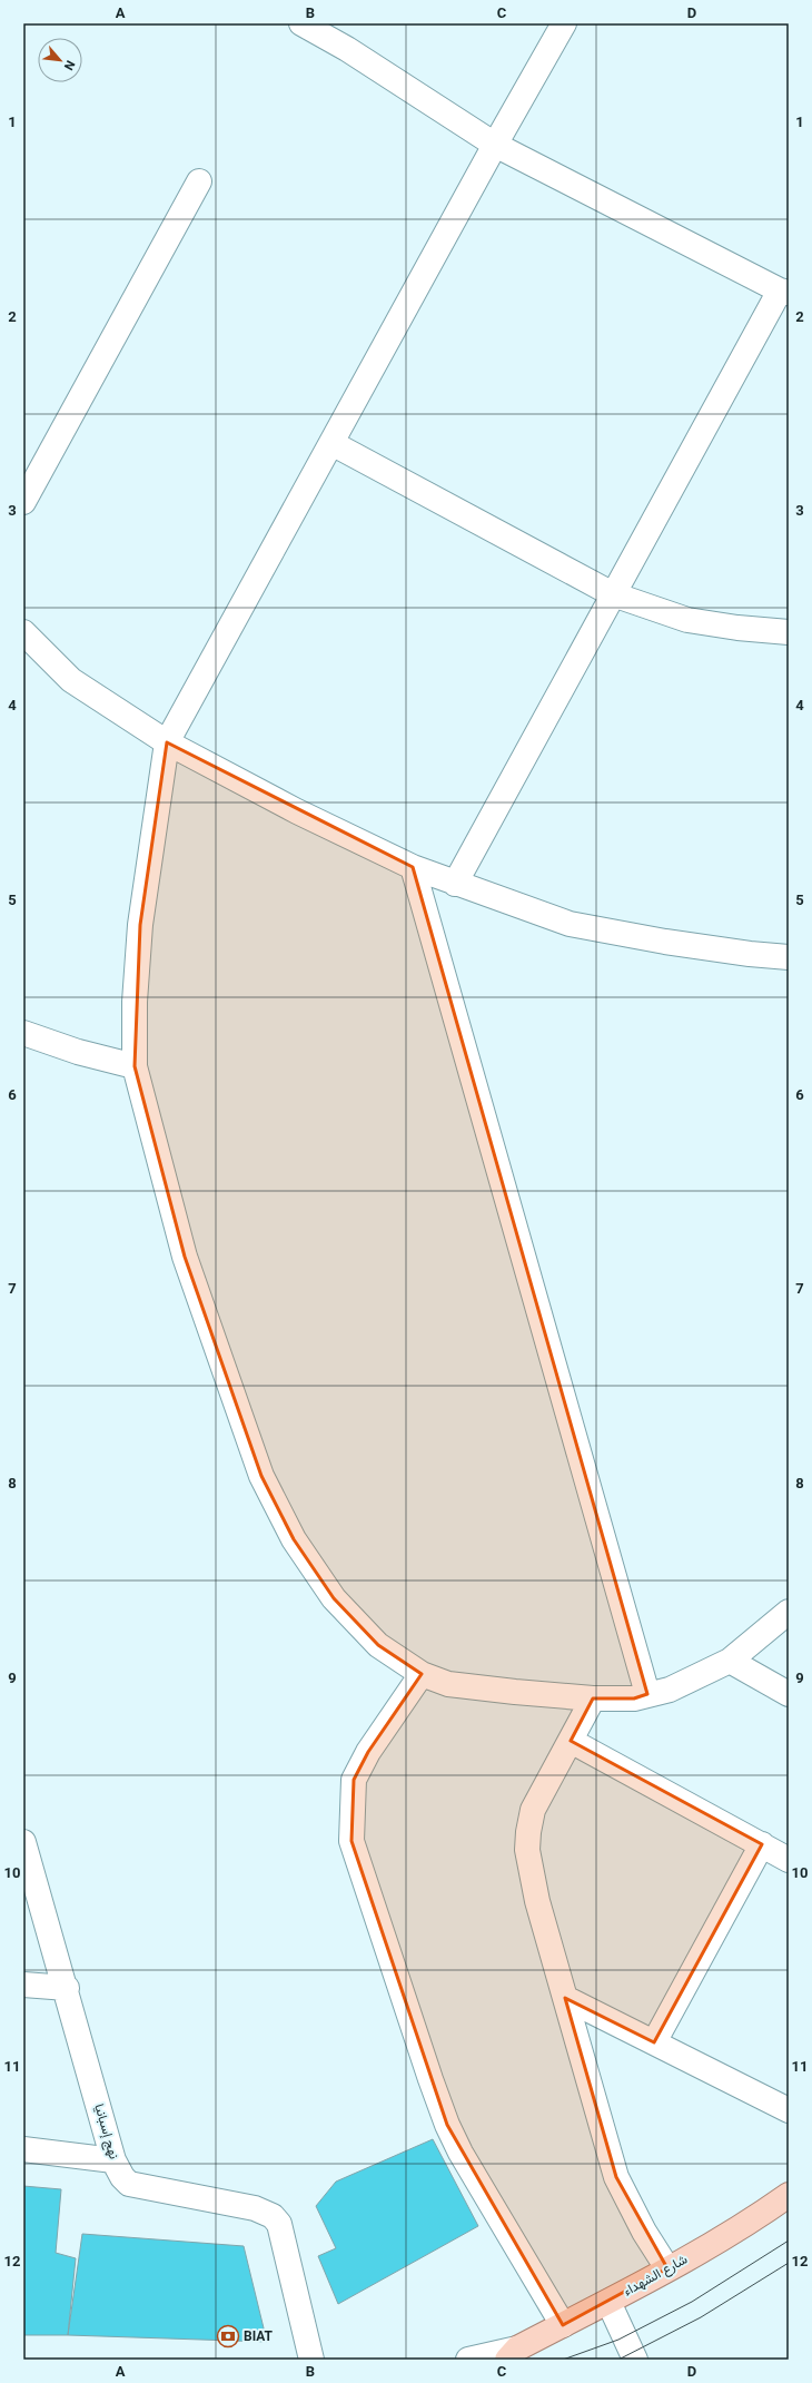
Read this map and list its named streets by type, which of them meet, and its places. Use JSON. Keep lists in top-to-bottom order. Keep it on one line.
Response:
{"streets":{"main road":["شارع الشهداء"],"street":["نهج إسبانيا"]},"places":{"bank":["BIAT"]},"north":"bottom right","grid":{"columns":["A","B","C","D"],"rows":["1","2","3","4","5","6","7","8","9","10","11","12"]}}
